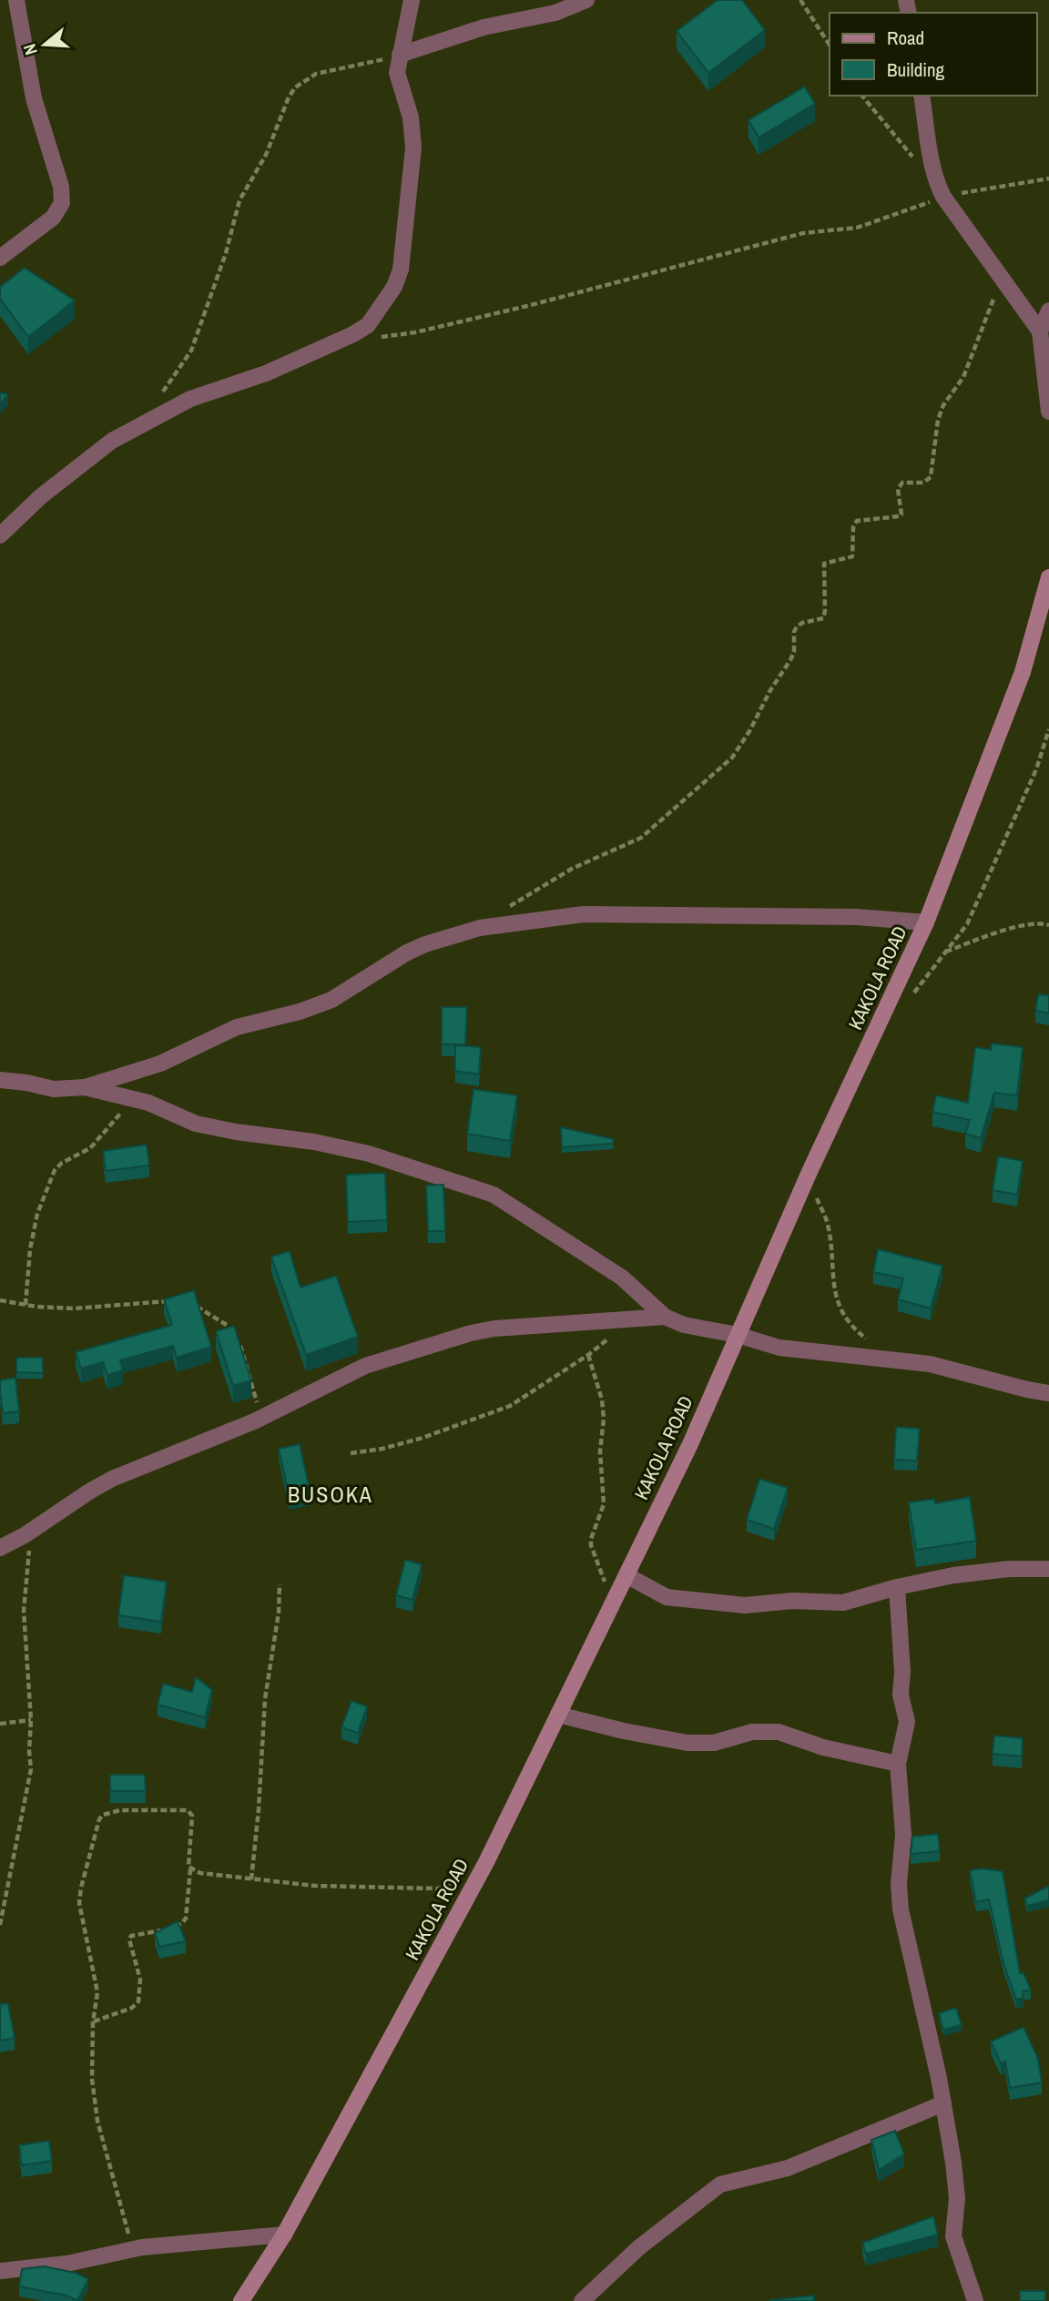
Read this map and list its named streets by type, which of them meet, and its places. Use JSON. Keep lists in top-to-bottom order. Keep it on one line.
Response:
{"streets":{"main road":["KAKOLA ROAD"]},"districts":["BUSOKA"],"legend":["Road","Building"],"north":"left"}
